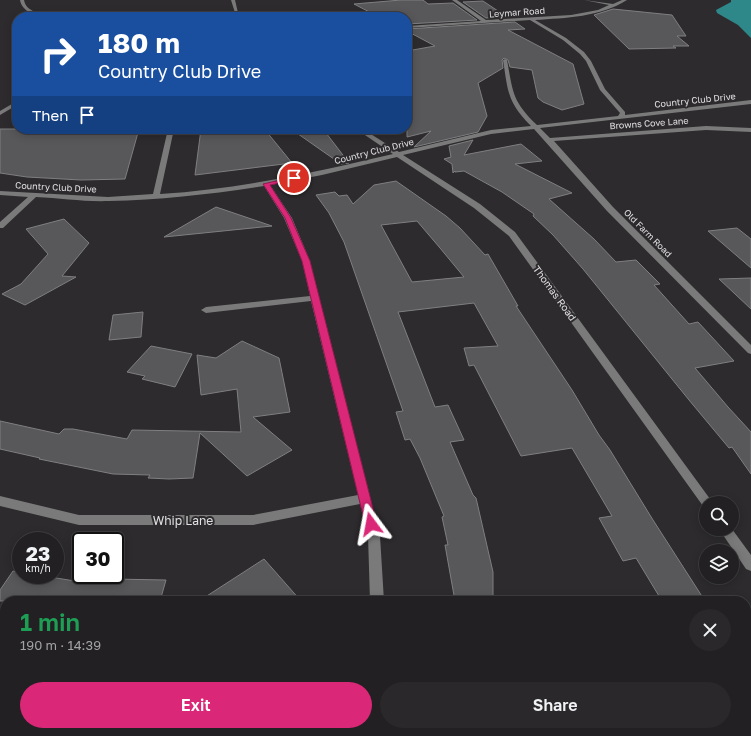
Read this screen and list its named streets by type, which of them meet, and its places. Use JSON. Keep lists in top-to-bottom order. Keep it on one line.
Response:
{"streets":{"street":["Leymar Road","Country Club Drive","Browns Cove Lane","Old Farm Road","Thomas Road","Whip Lane"]},"crossings":[["Country Club Drive","Old Farm Road"],["Country Club Drive","Thomas Road"],["Browns Cove Lane","Old Farm Road"]],"page":{"turn":["180 m","Country Club Drive"],"then":"Then","speed":"23 km/h","limit":"30","heading":["1 min","190 m · 14:39"],"buttons":["Exit","Share"]}}
